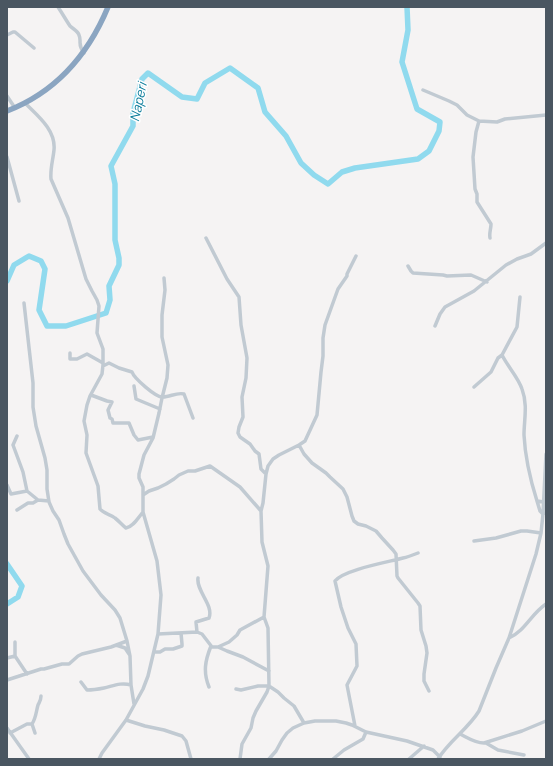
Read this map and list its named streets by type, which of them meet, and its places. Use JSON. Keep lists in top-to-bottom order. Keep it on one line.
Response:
{"water":["Naperi"]}
